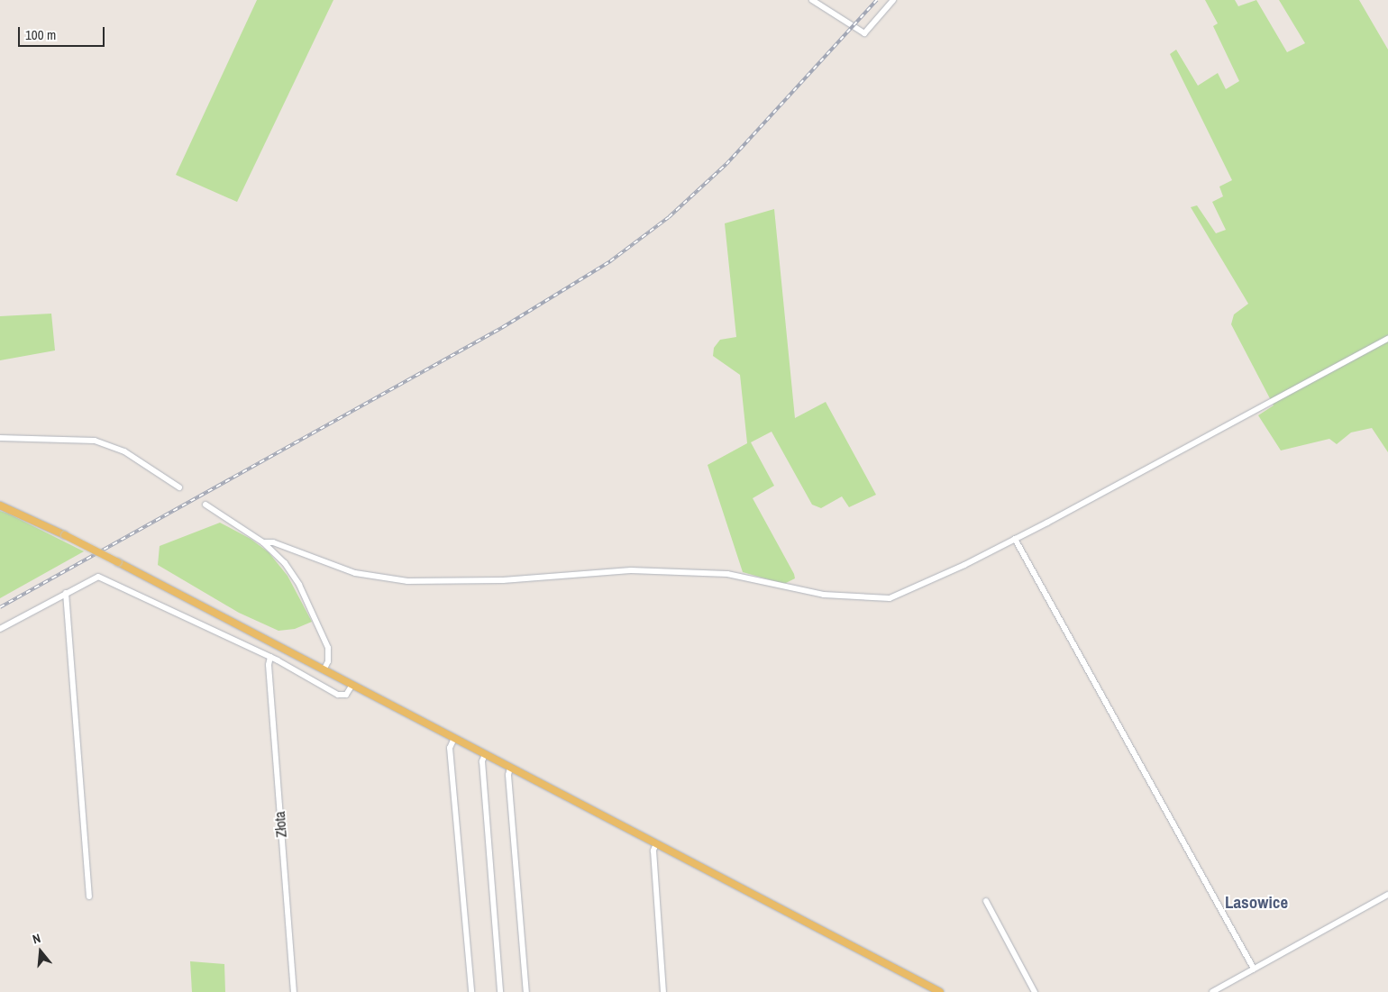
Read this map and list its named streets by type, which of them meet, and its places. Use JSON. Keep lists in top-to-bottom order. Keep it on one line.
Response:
{"streets":{"street":["Złota"]},"districts":["Lasowice"],"scale_bar":"100 m","north":"top"}
